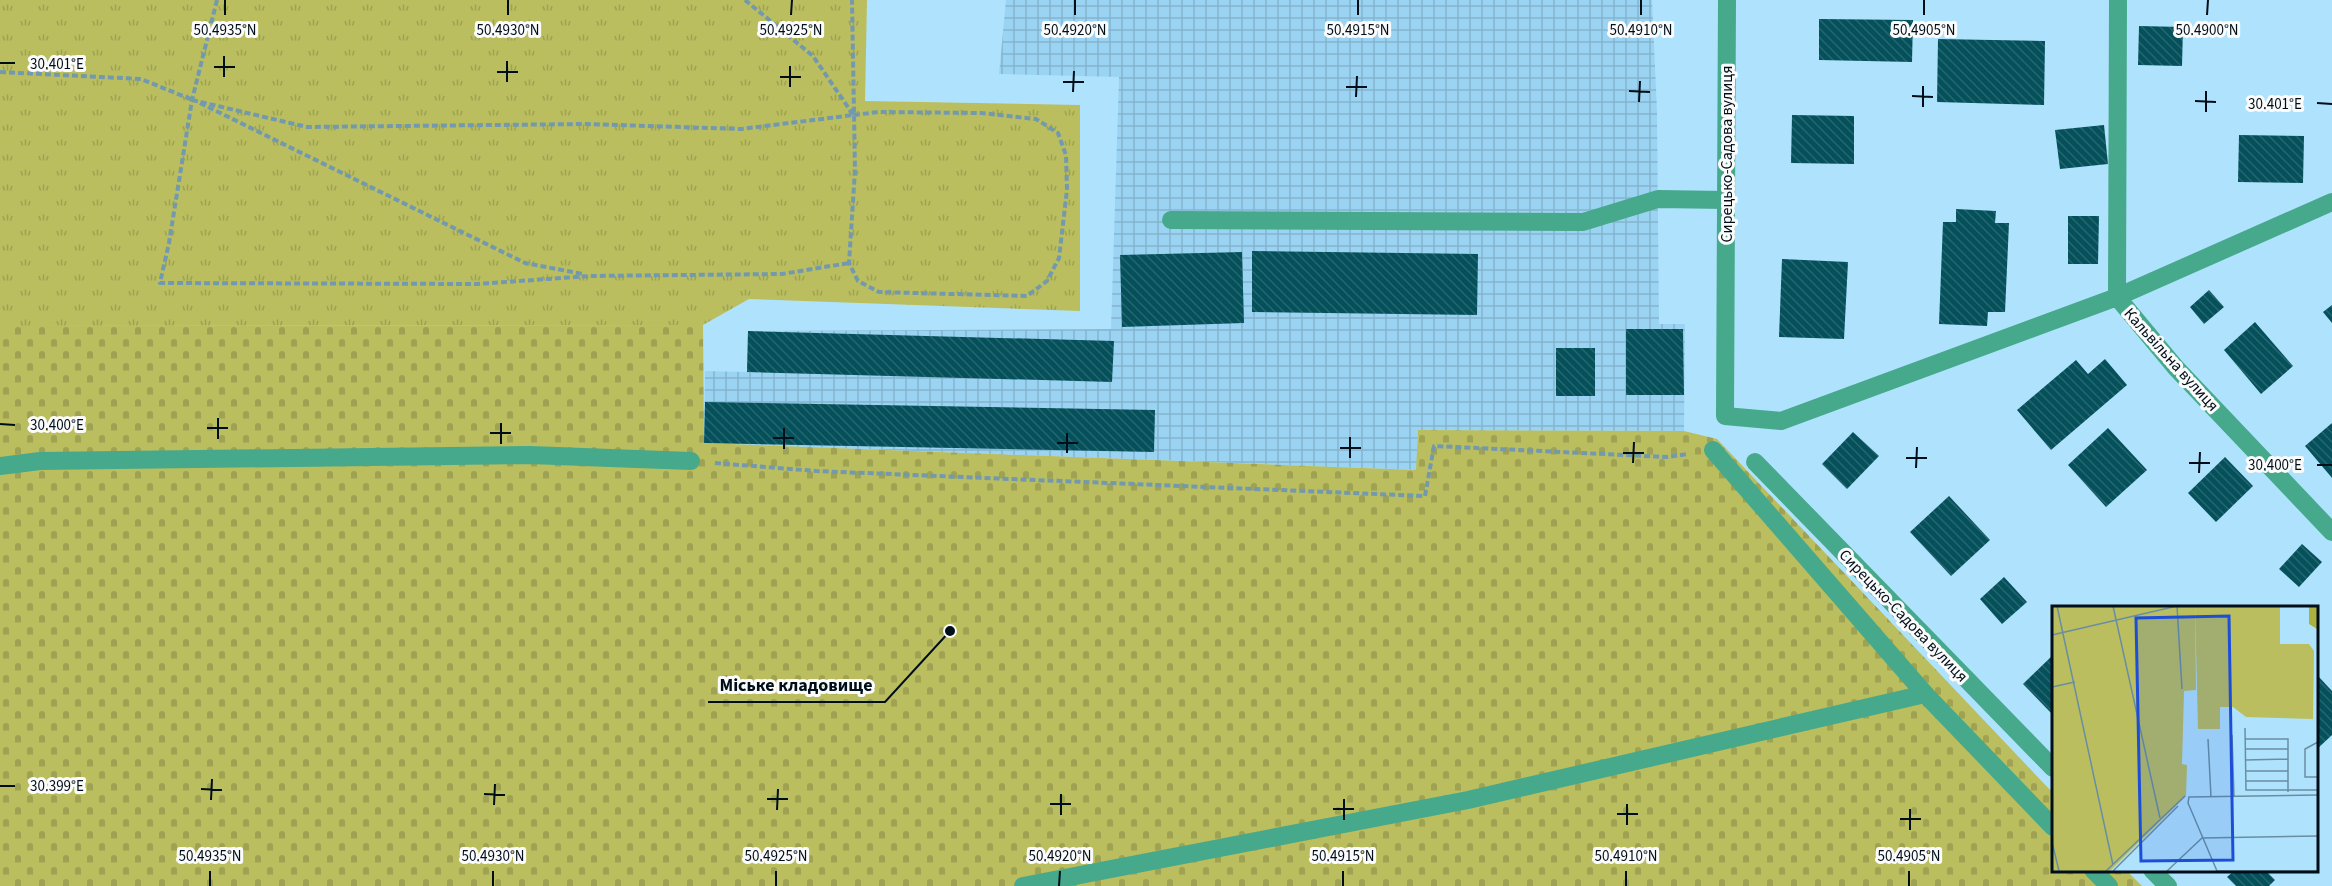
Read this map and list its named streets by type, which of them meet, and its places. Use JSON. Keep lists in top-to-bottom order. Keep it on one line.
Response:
{"streets":{"street":["Сирецько-Садова вулиця","Кальвільна вулиця"]},"crossings":[["Сирецько-Садова вулиця","Кальвільна вулиця"]],"places":["Міське кладовище"],"coordinates":["50.4935°N","50.4930°N","50.4925°N","50.4920°N","50.4915°N","50.4910°N","50.4905°N","50.4900°N","30.401°E","30.400°E","30.399°E"]}
